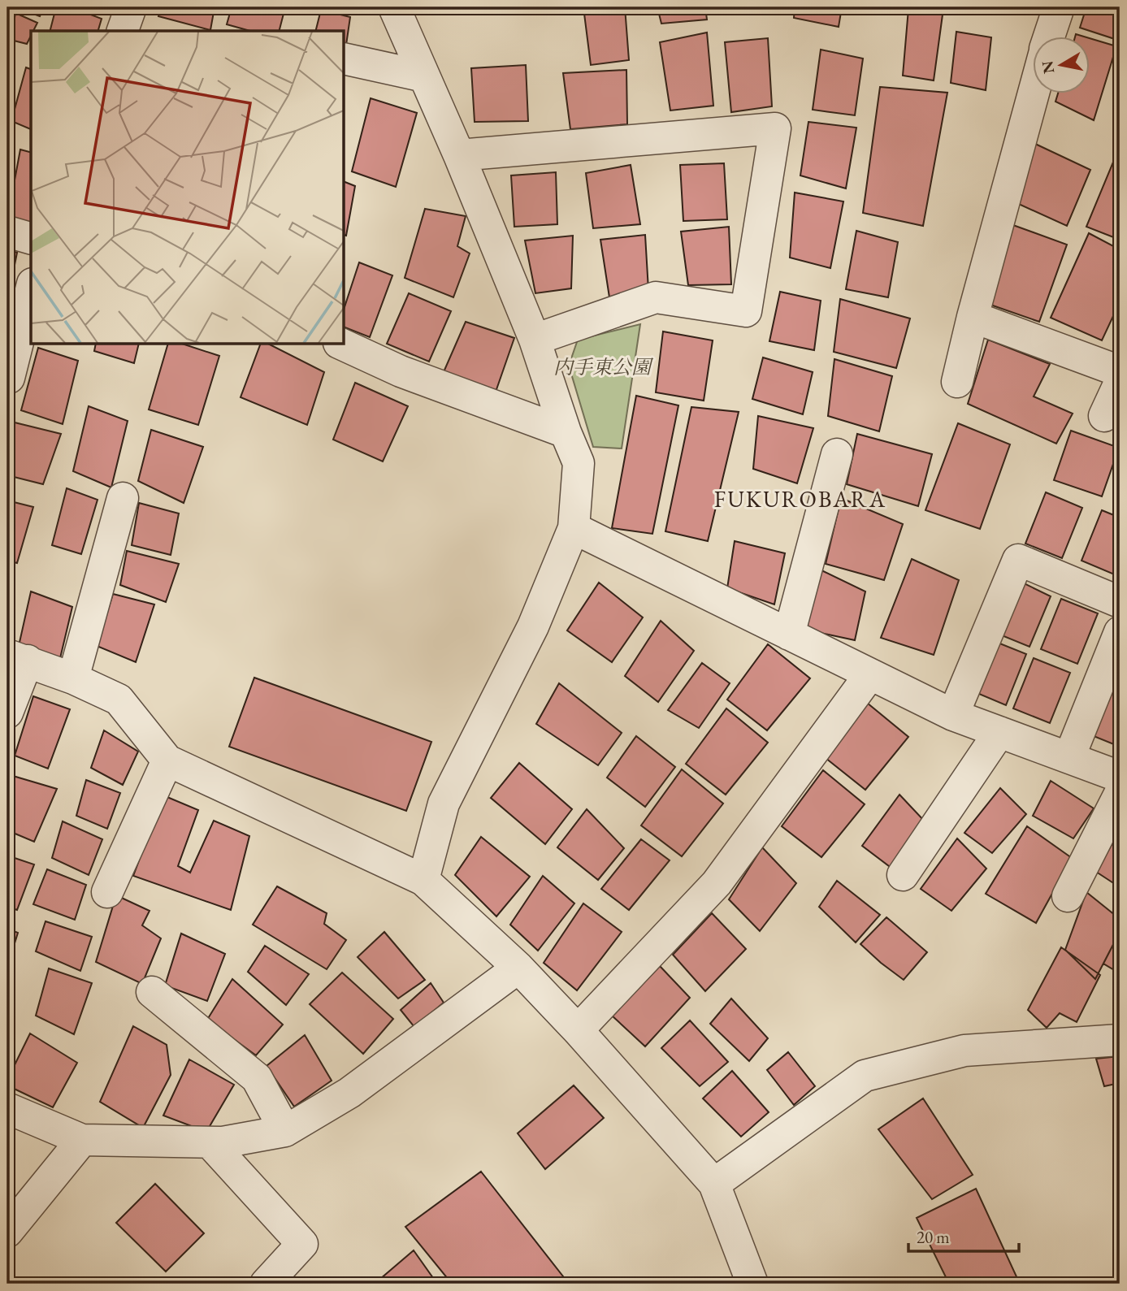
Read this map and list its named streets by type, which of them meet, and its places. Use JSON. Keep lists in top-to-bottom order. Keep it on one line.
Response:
{"districts":["FUKUROBARA"],"parks":["内手東公園"],"scale_bar":"20 m","north":"left"}
